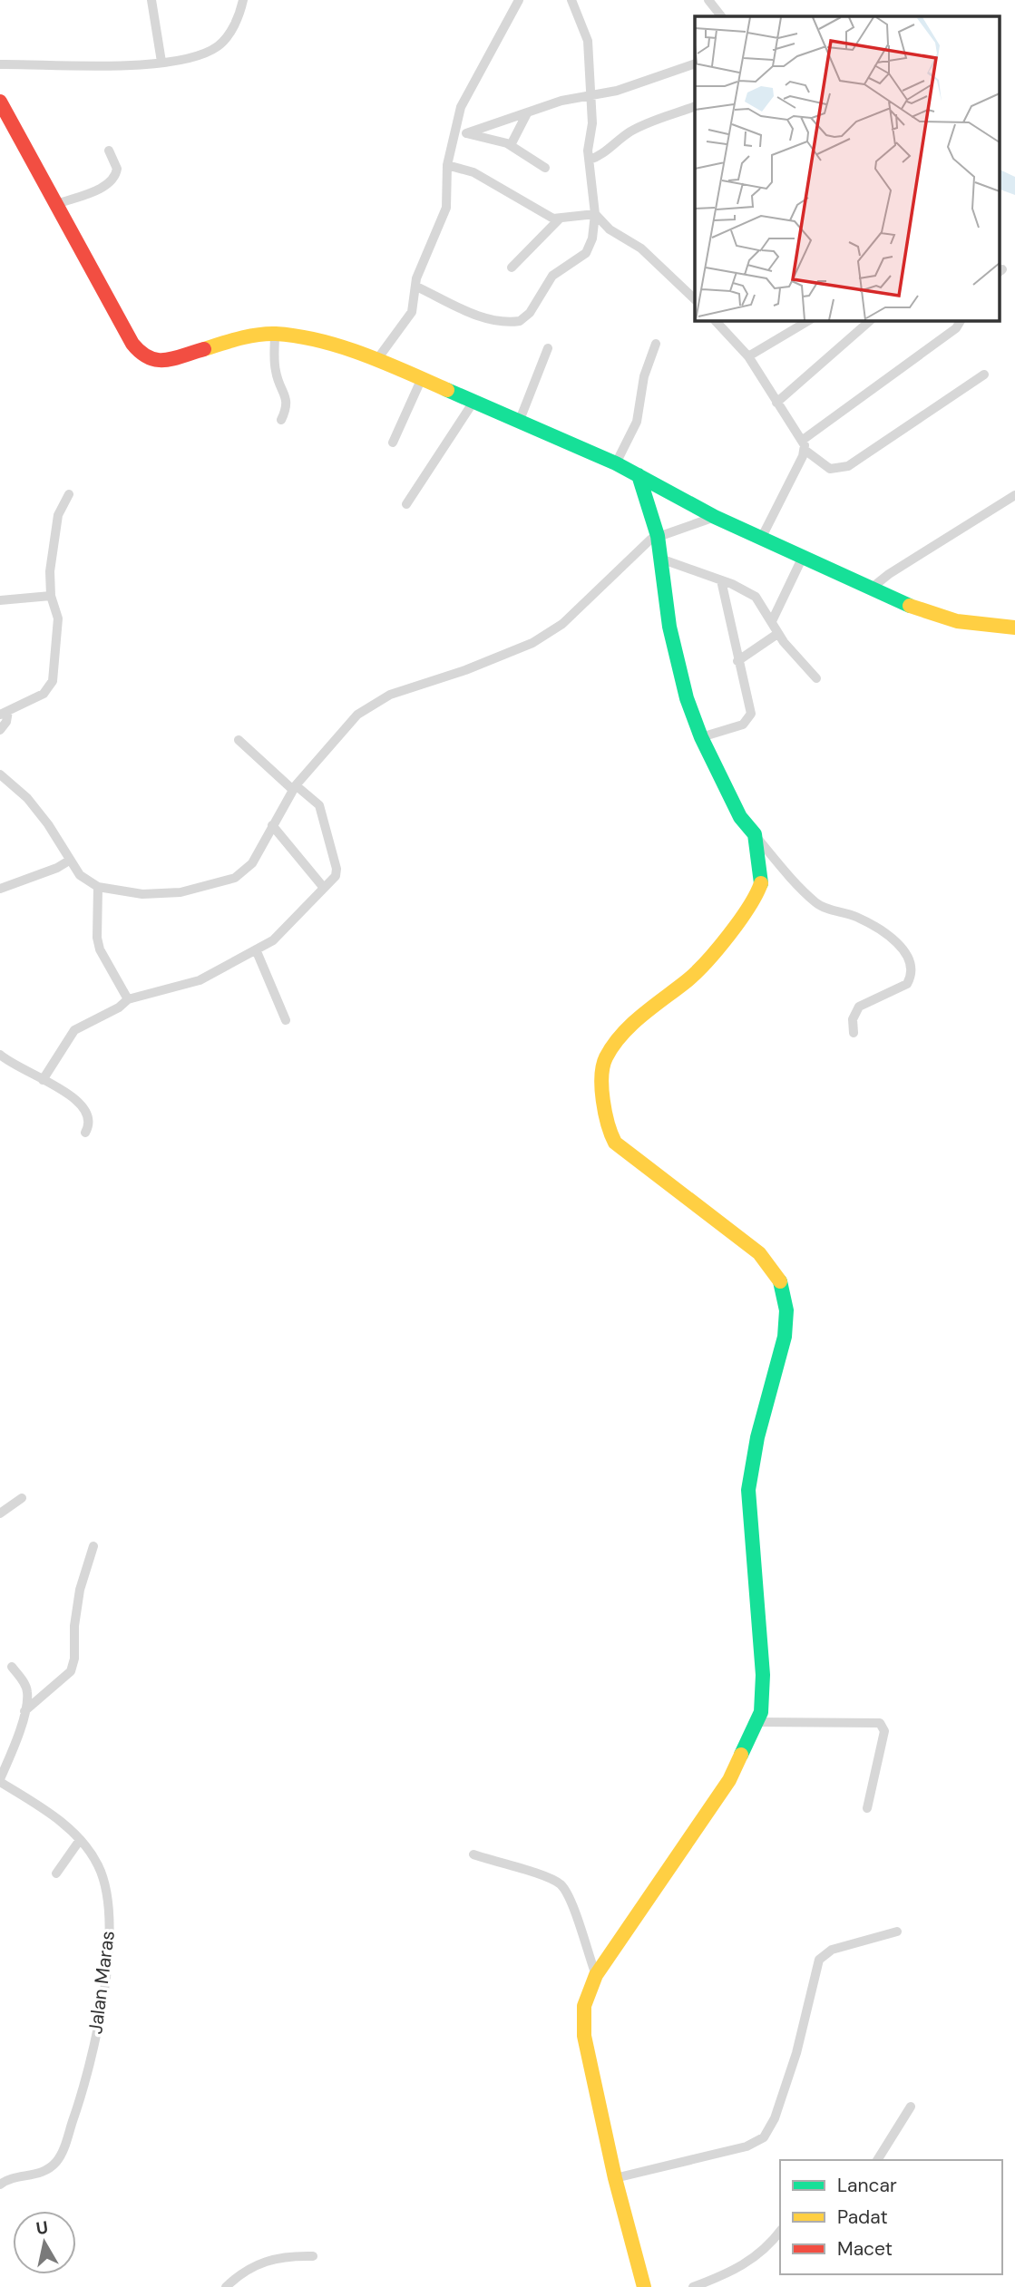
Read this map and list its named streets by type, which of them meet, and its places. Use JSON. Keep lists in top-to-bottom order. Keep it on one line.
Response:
{"streets":{"street":["Jalan Maras"]},"legend":["Lancar","Padat","Macet"],"north":"top"}
